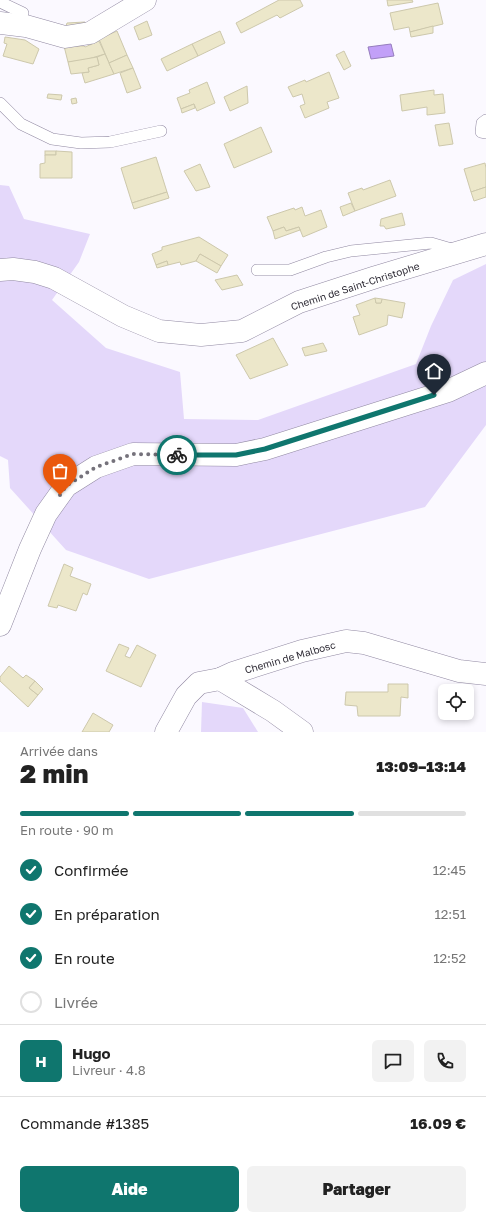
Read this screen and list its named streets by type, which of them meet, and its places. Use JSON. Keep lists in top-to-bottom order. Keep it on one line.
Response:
{"streets":{"street":["Chemin de Saint-Christophe","Chemin de Malbosc"]},"page":{"heading":["2 min","Arrivée dans","13:09–13:14"],"panel":["Hugo","Livreur · 4.8","Commande #1385","16.09 €"],"bar":"En route · 90 m","list":[["Confirmée","12:45"],["En préparation","12:51"],["En route","12:52"],"Livrée"],"round":"H","buttons":["Aide","Partager"]}}
